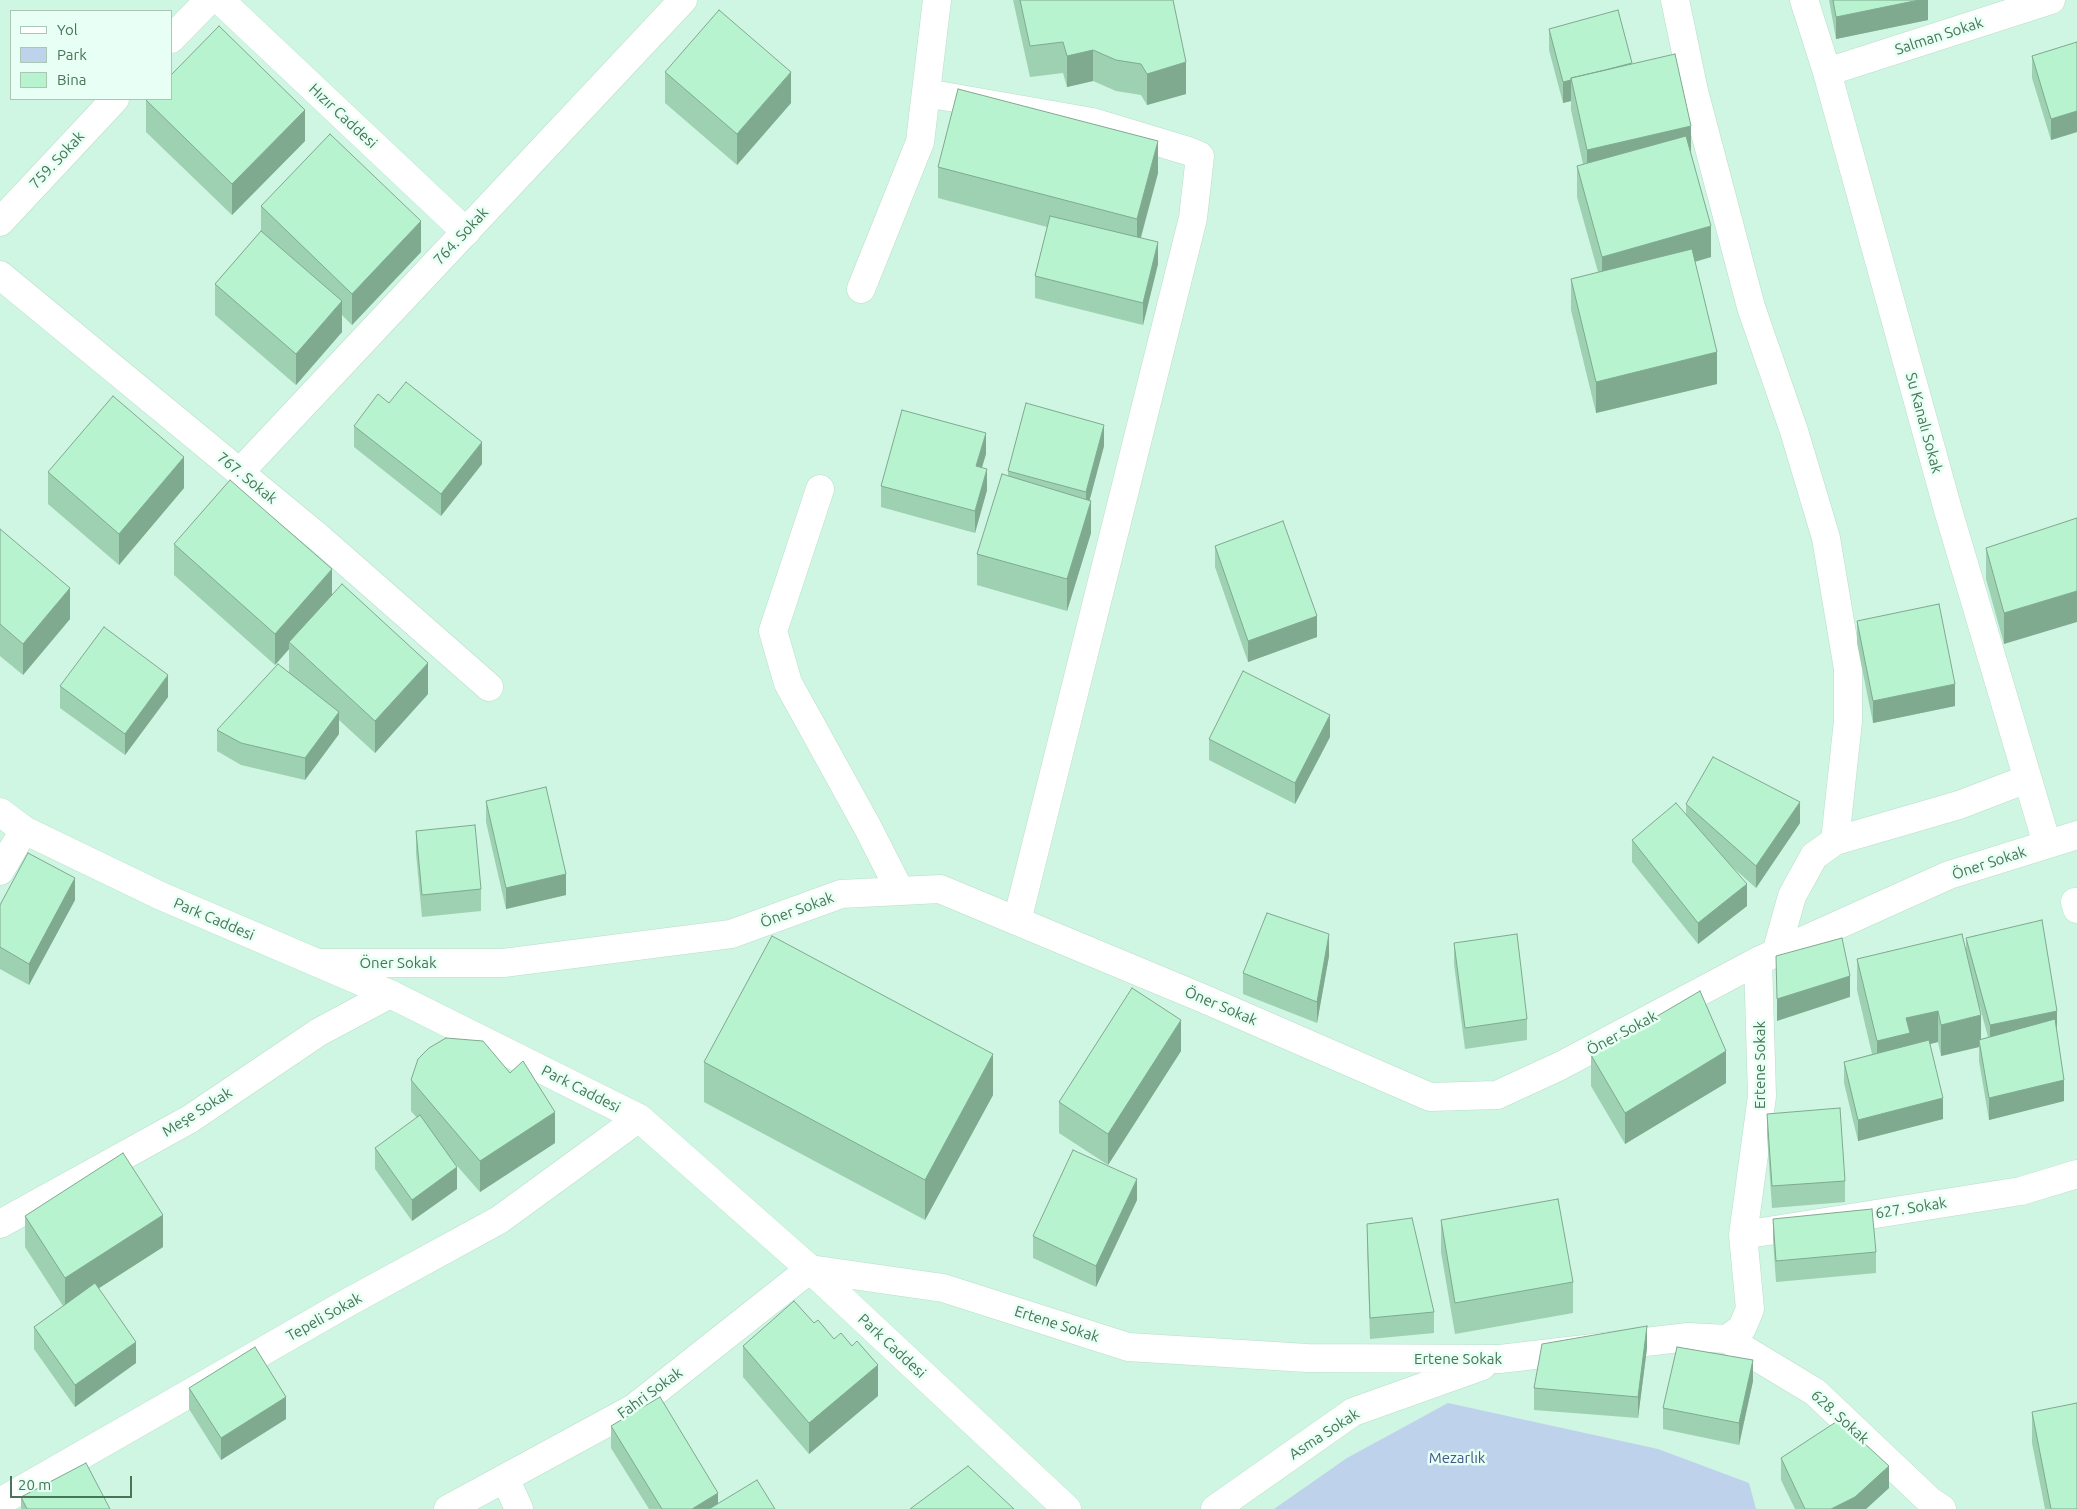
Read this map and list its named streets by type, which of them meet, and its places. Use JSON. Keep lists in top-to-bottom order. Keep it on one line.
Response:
{"streets":{"street":["Salman Sokak","Hızır Caddesi","759. Sokak","764. Sokak","Su Kanalı Sokak","767. Sokak","Öner Sokak","Park Caddesi","Ertene Sokak","Meşe Sokak","627. Sokak","Tepeli Sokak","Fahri Sokak","628. Sokak","Asma Sokak"]},"crossings":[["Salman Sokak","Su Kanalı Sokak"],["Hızır Caddesi","764. Sokak"],["764. Sokak","767. Sokak"],["Su Kanalı Sokak","Öner Sokak"],["Su Kanalı Sokak","Ertene Sokak"],["Öner Sokak","Park Caddesi"],["Öner Sokak","Ertene Sokak"],["Park Caddesi","Ertene Sokak"],["Park Caddesi","Meşe Sokak"],["Park Caddesi","Tepeli Sokak"],["Park Caddesi","Fahri Sokak"],["Ertene Sokak","627. Sokak"],["Ertene Sokak","Fahri Sokak"],["Ertene Sokak","628. Sokak"],["Ertene Sokak","Asma Sokak"]],"parks":["Mezarlık"],"legend":["Yol","Park","Bina"],"scale_bar":"20 m"}
